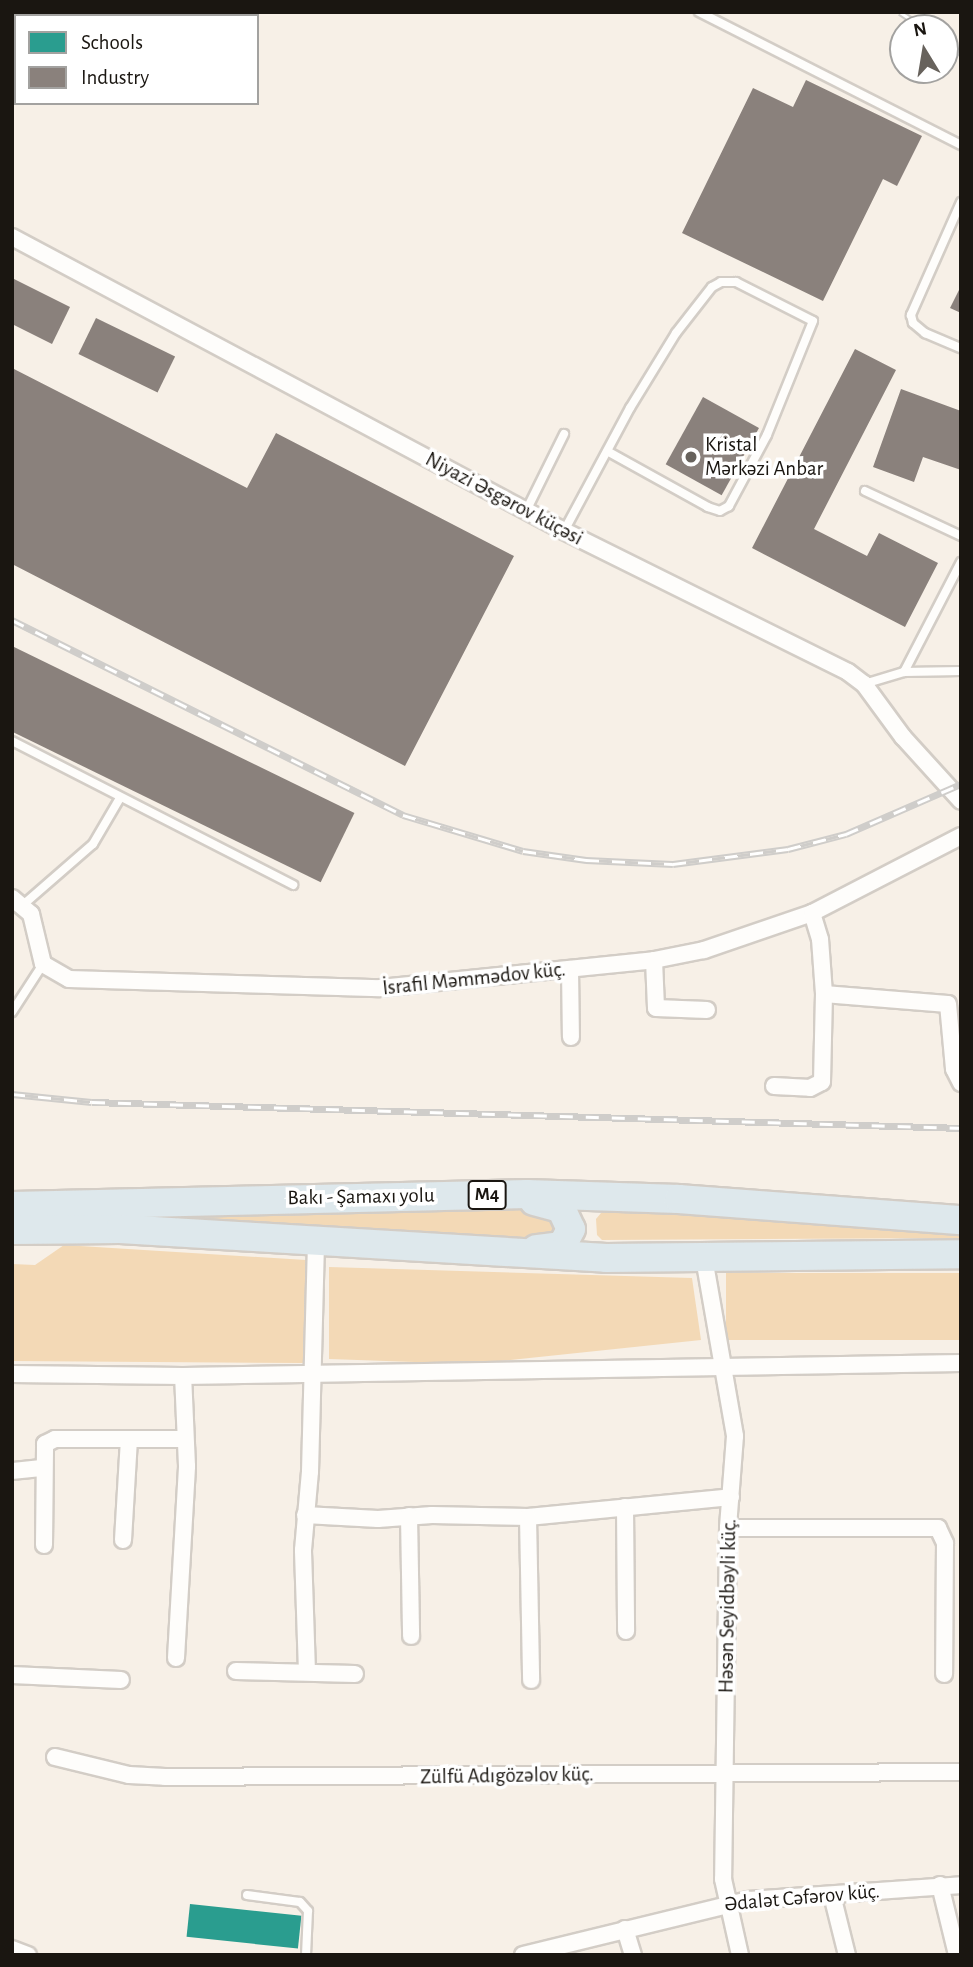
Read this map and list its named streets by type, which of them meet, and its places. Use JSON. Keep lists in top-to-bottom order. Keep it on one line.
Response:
{"streets":{"highway":["M4","Bakı - Şamaxı yolu"],"street":["Niyazi Əsgərov küçəsi","İsrafil Məmmədov küç.","Həsən Seyidbəyli küç.","Zülfü Adıgözəlov küç.","Ədalət Cəfərov küç."]},"crossings":[["Bakı - Şamaxı yolu","Həsən Seyidbəyli küç."],["Həsən Seyidbəyli küç.","Zülfü Adıgözəlov küç."],["Həsən Seyidbəyli küç.","Ədalət Cəfərov küç."]],"places":["Kristal Mərkəzi Anbar"],"legend":["Schools","Industry"],"north":"top"}
